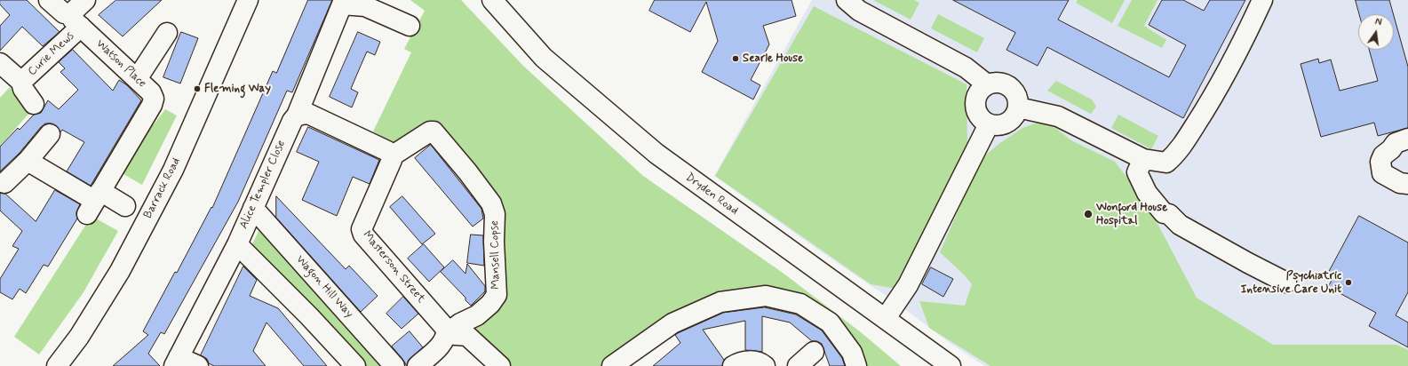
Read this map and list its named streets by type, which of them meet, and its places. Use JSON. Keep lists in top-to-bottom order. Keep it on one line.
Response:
{"streets":{"street":["Curie Mews","Watson Place","Alice Templer Close","Barrack Road","Dryden Road","Mansell Copse","Masterson Street","Wagon Hill Way"]},"crossings":[["Curie Mews","Watson Place"],["Alice Templer Close","Wagon Hill Way"],["Mansell Copse","Masterson Street"]],"places":["Searle House","Fleming Way","Wonford House Hospital","Psychiatric Intensive Care Unit"],"north":"top"}
